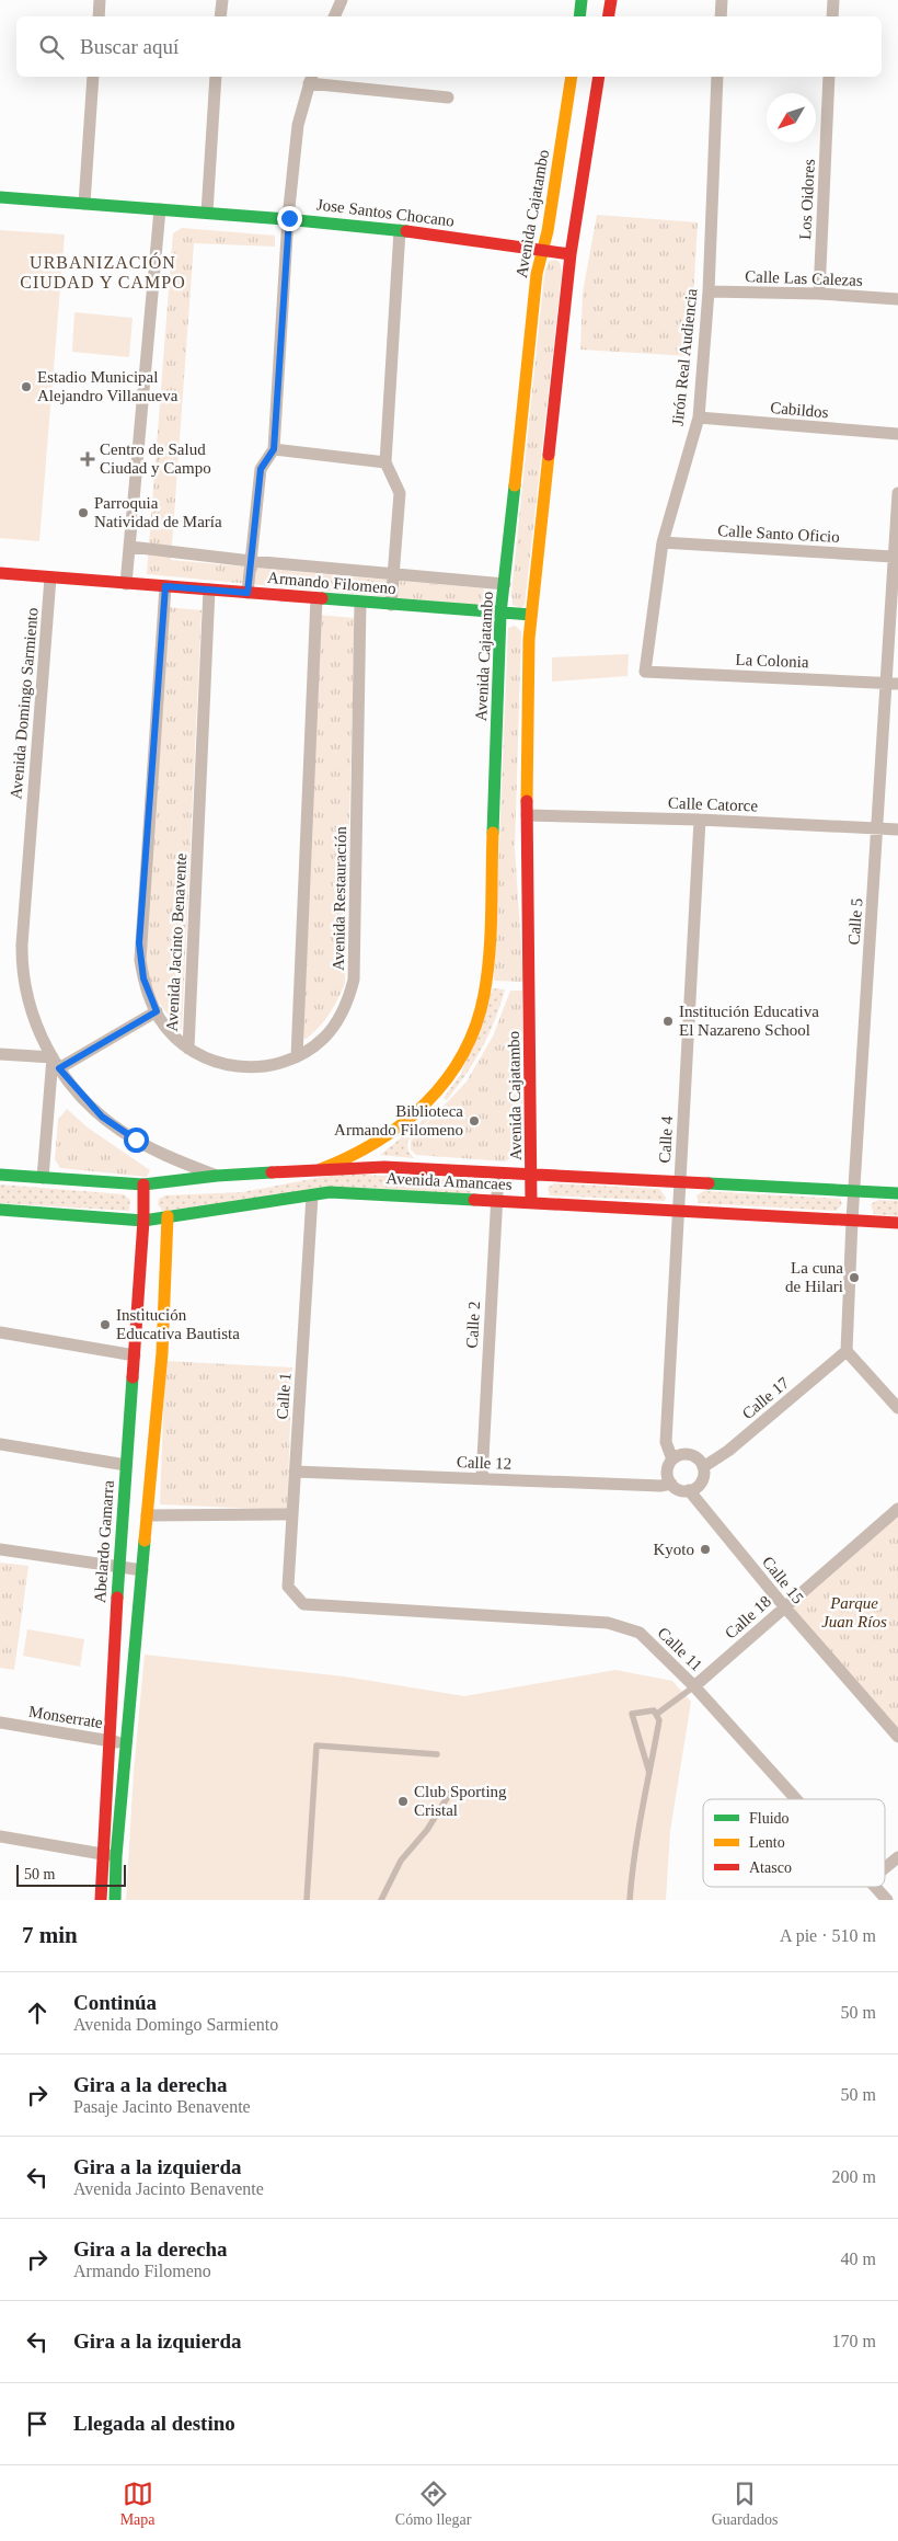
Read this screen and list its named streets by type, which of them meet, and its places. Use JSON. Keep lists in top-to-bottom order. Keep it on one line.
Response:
{"streets":{"street":["Los Oidores","Jose Santos Chocano","Avenida Cajatambo","Calle Las Calezas","Jirón Real Audiencia","Cabildos","Calle Santo Oficio","Armando Filomeno","La Colonia","Avenida Domingo Sarmiento","Calle Catorce","Avenida Restauración","Calle 5","Avenida Jacinto Benavente","Calle 4","Avenida Amancaes","Calle 2","Calle 1","Calle 17","Calle 12","Abelardo Gamarra","Calle 15","Calle 18","Calle 11","Monserrate"]},"crossings":[["Los Oidores","Calle Las Calezas"],["Jose Santos Chocano","Avenida Cajatambo"],["Avenida Cajatambo","Armando Filomeno"],["Avenida Cajatambo","Calle Catorce"],["Avenida Cajatambo","Avenida Amancaes"],["Calle Las Calezas","Jirón Real Audiencia"],["Jirón Real Audiencia","Cabildos"],["Jirón Real Audiencia","Calle Santo Oficio"],["Jirón Real Audiencia","La Colonia"],["Calle Santo Oficio","Calle 5"],["Armando Filomeno","Avenida Domingo Sarmiento"],["Armando Filomeno","Avenida Restauración"],["Armando Filomeno","Avenida Jacinto Benavente"],["La Colonia","Calle 5"],["Avenida Domingo Sarmiento","Avenida Amancaes"],["Calle Catorce","Calle 5"],["Calle Catorce","Calle 4"],["Avenida Restauración","Avenida Jacinto Benavente"],["Calle 5","Avenida Amancaes"],["Calle 5","Calle 17"],["Calle 4","Avenida Amancaes"],["Calle 4","Calle 17"],["Calle 4","Calle 12"],["Calle 4","Calle 15"],["Avenida Amancaes","Calle 2"],["Avenida Amancaes","Calle 1"],["Avenida Amancaes","Abelardo Gamarra"],["Calle 2","Calle 12"],["Calle 1","Calle 12"],["Calle 1","Calle 11"],["Calle 17","Calle 12"],["Calle 17","Calle 15"],["Calle 12","Calle 15"],["Abelardo Gamarra","Monserrate"],["Calle 15","Calle 18"],["Calle 18","Calle 11"]],"districts":["URBANIZACIÓN CIUDAD Y CAMPO"],"parks":["Parque Juan Ríos"],"places":{"other":["Estadio Municipal Alejandro Villanueva","Parroquia Natividad de María","Institución Educativa El Nazareno School","Biblioteca Armando Filomeno","La cuna de Hilari","Institución Educativa Bautista","Kyoto","Club Sporting Cristal"],"health":["Centro de Salud Ciudad y Campo"]},"legend":["Fluido","Lento","Atasco"],"scale_bar":"50 m","north":"bottom left","page":{"search":"Buscar aquí","scale":"50 m","heading":["7 min","A pie · 510 m"],"list":[["Continúa","Avenida Domingo Sarmiento","50 m"],["Gira a la derecha","Pasaje Jacinto Benavente","50 m"],["Gira a la izquierda","Avenida Jacinto Benavente","200 m"],["Gira a la derecha","Armando Filomeno","40 m"],["Gira a la izquierda","170 m"],"Llegada al destino"],"nav":["Mapa","Cómo llegar","Guardados"]}}
